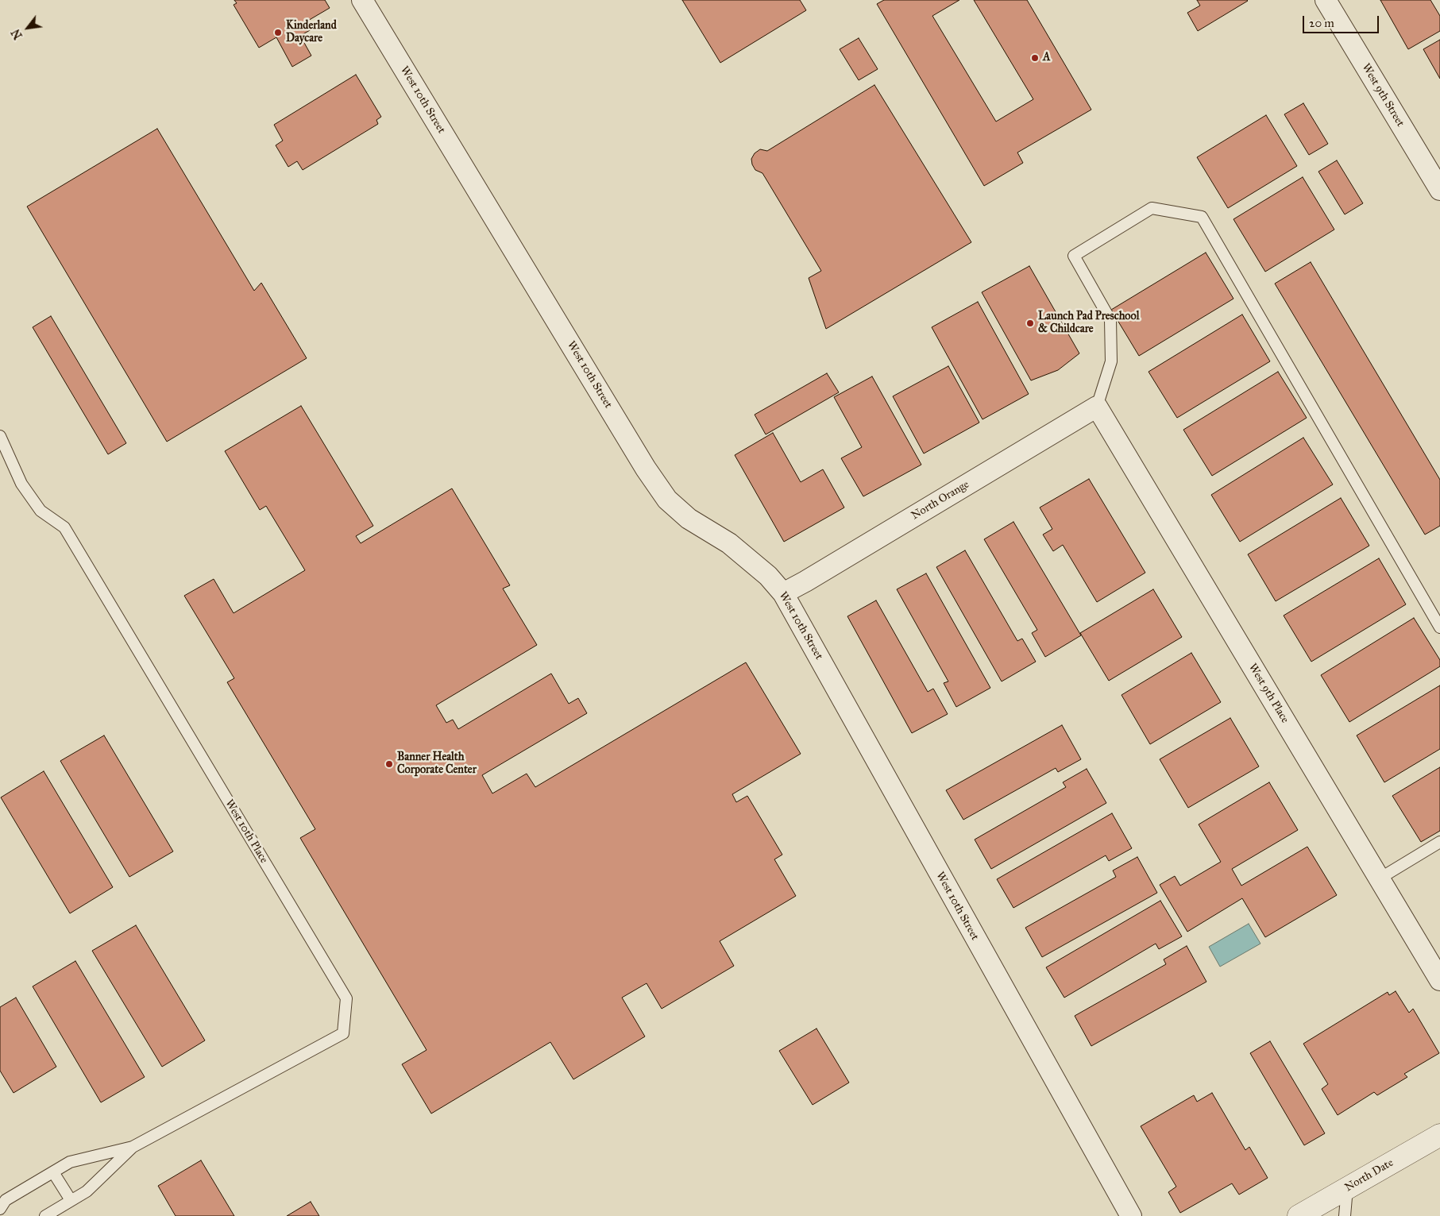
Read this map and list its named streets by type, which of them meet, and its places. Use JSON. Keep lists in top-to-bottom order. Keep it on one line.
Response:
{"streets":{"street":["West 9th Street","West 10th Street","North Orange","West 9th Place","North Date"],"lane":["West 10th Place"]},"crossings":[["West 10th Street","North Orange"],["North Orange","West 9th Place"]],"places":["Kinderland Daycare","A","Launch Pad Preschool & Childcare","Banner Health Corporate Center"],"scale_bar":"20 m","north":"bottom left"}
